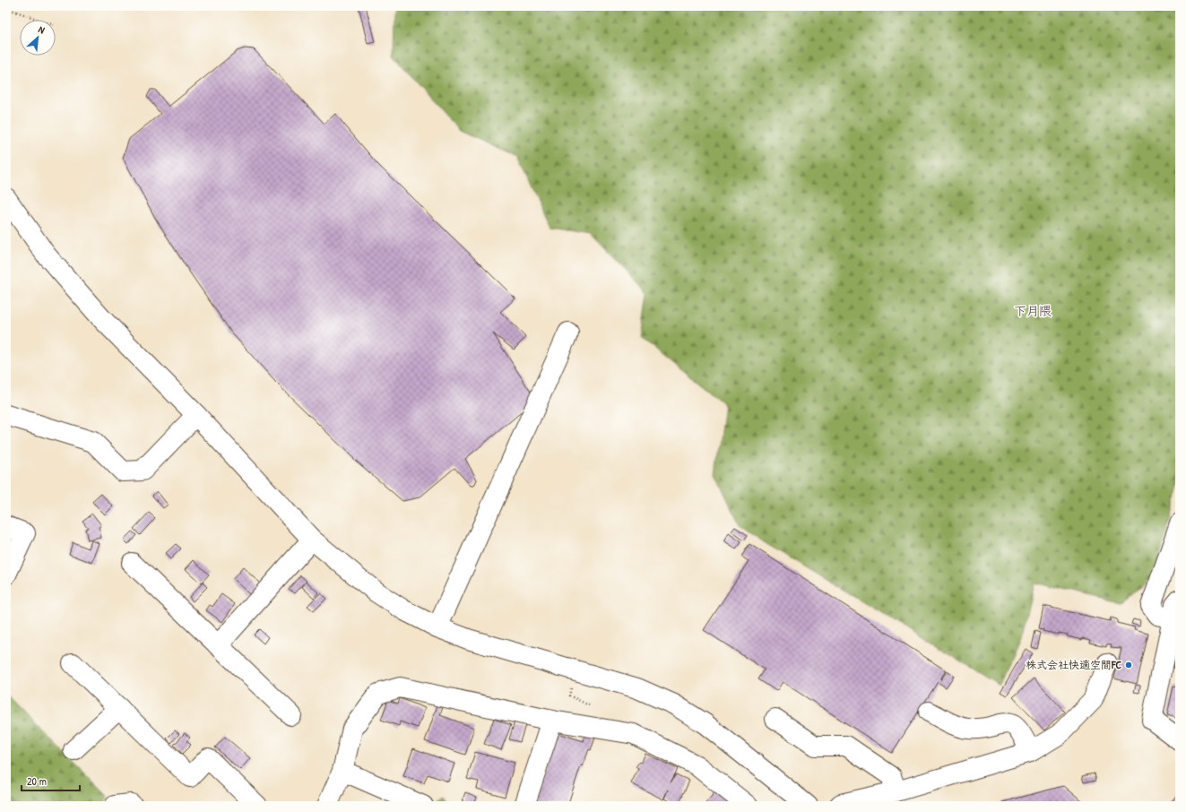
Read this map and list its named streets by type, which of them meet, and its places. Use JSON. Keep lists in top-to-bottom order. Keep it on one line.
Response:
{"districts":["下月隈"],"places":["株式会社快適空間FC"],"scale_bar":"20 m","north":"top right"}
